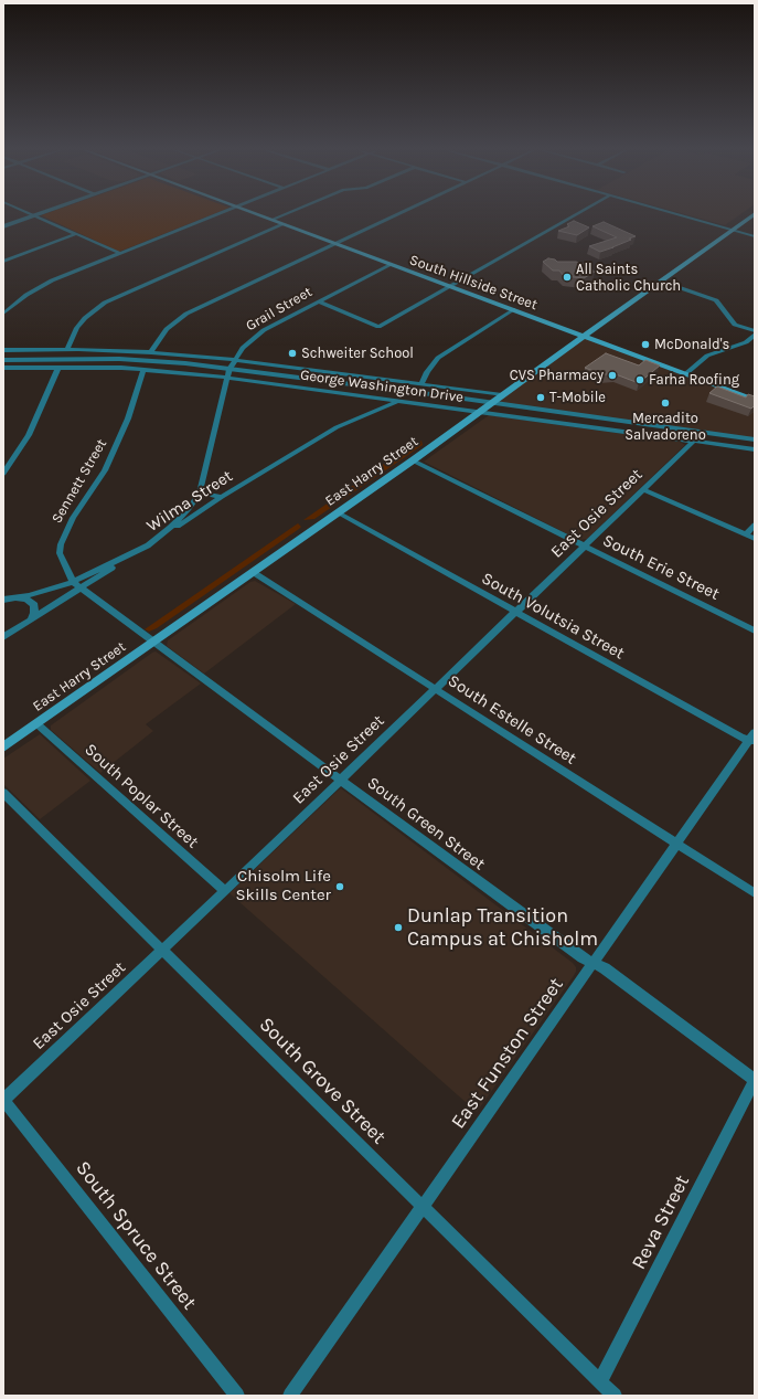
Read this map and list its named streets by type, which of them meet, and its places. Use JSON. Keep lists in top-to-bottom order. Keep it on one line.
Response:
{"streets":{"main road":["South Hillside Street","East Harry Street"],"street":["Grail Street","George Washington Drive","Sennett Street","Wilma Street","East Osie Street","South Erie Street","South Volutsia Street","South Estelle Street","South Poplar Street","South Green Street","East Funston Street","South Grove Street","Reva Street","South Spruce Street"]},"crossings":[["South Hillside Street","Grail Street"],["South Hillside Street","East Harry Street"],["Grail Street","George Washington Drive"],["George Washington Drive","East Harry Street"],["George Washington Drive","Sennett Street"],["George Washington Drive","Wilma Street"],["George Washington Drive","East Osie Street"],["East Harry Street","South Erie Street"],["East Harry Street","South Volutsia Street"],["East Harry Street","South Estelle Street"],["East Harry Street","South Poplar Street"],["East Harry Street","South Green Street"],["Sennett Street","South Green Street"],["East Osie Street","South Erie Street"],["East Osie Street","South Volutsia Street"],["East Osie Street","South Estelle Street"],["East Osie Street","South Poplar Street"],["East Osie Street","South Green Street"],["East Osie Street","South Grove Street"],["East Osie Street","South Spruce Street"],["South Volutsia Street","East Funston Street"],["South Estelle Street","East Funston Street"],["South Green Street","East Funston Street"],["South Green Street","Reva Street"],["East Funston Street","South Grove Street"],["South Grove Street","Reva Street"]],"places":["All Saints Catholic Church","McDonald's","Schweiter School","CVS Pharmacy","Farha Roofing","T-Mobile","Mercadito Salvadoreno","Chisolm Life Skills Center","Dunlap Transition Campus at Chisholm"]}
